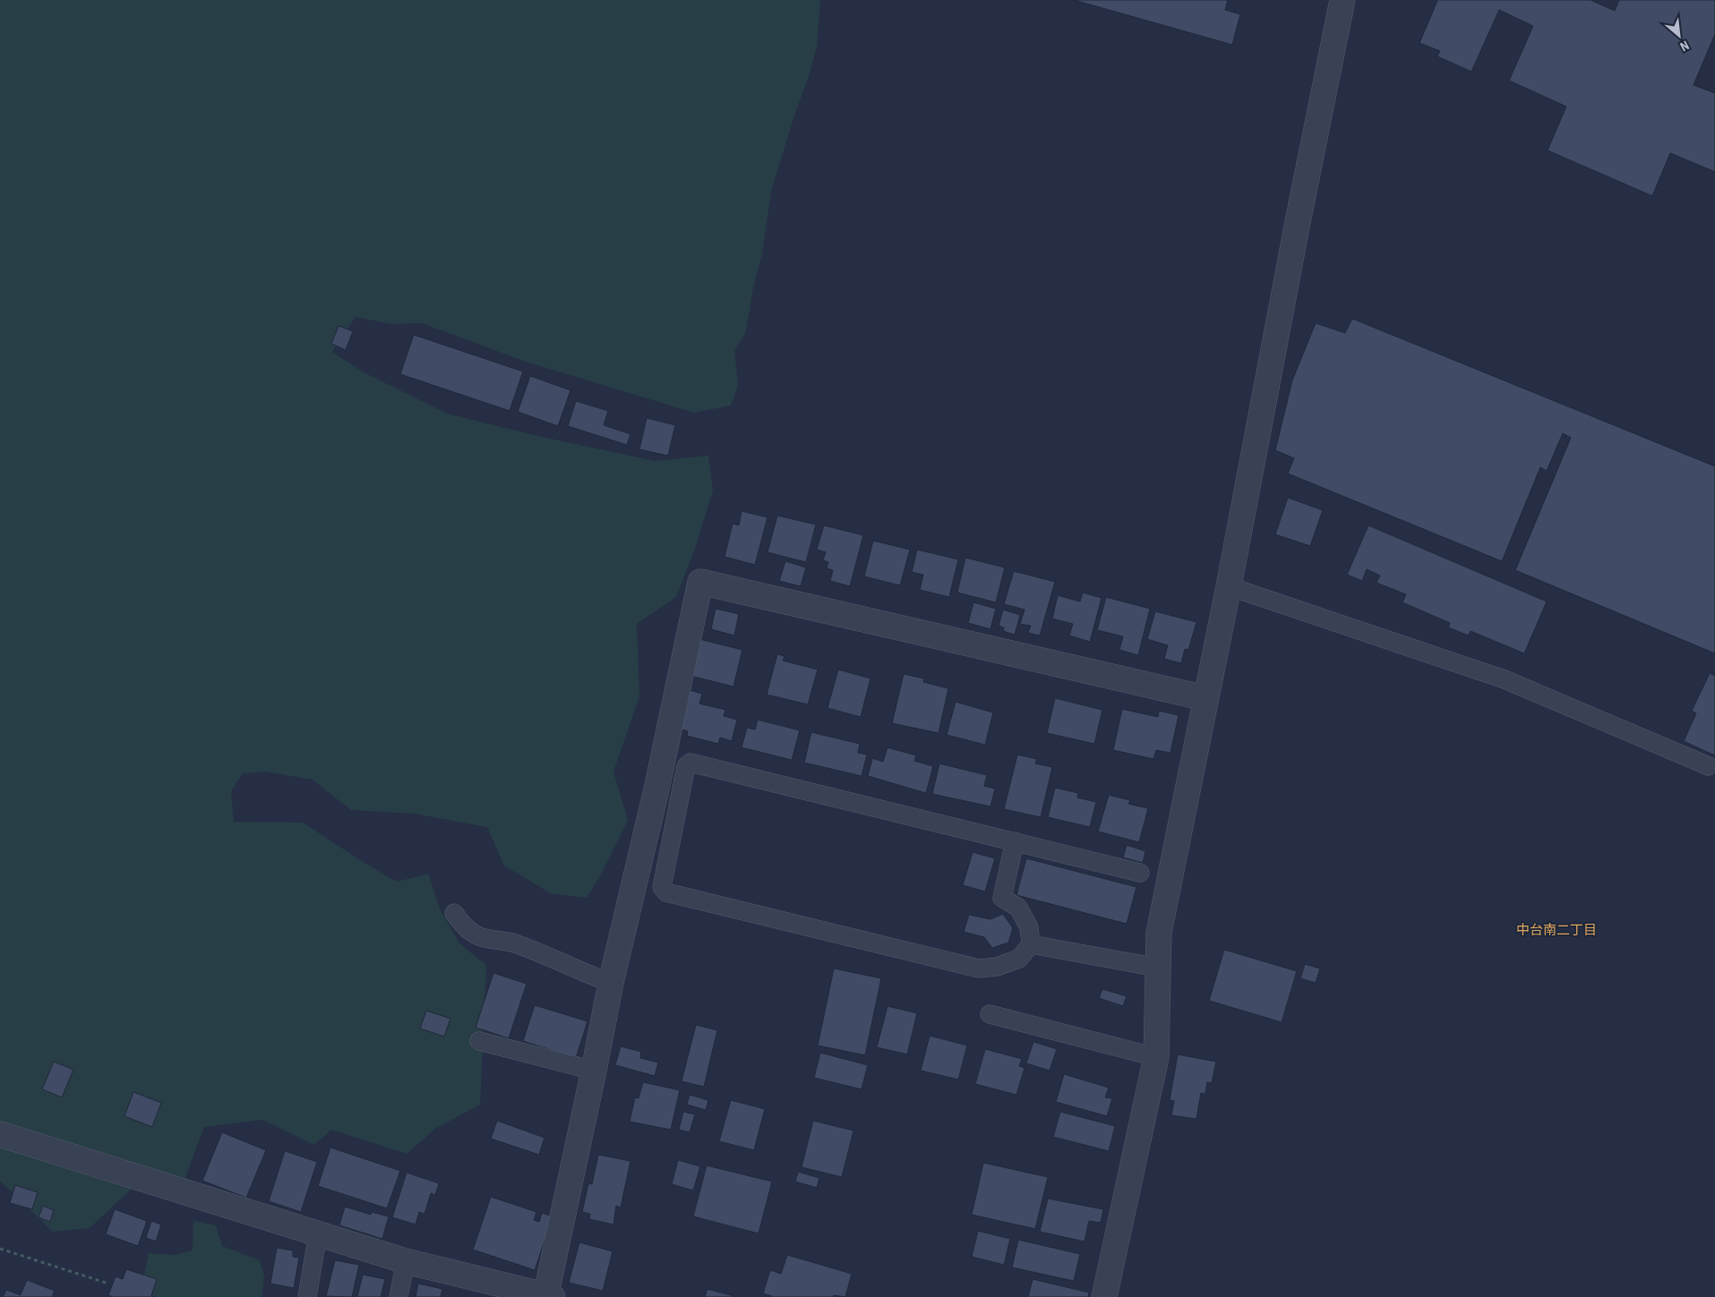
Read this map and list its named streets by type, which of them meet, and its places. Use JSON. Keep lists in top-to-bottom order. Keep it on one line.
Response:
{"districts":["中台南二丁目"],"north":"bottom right"}
